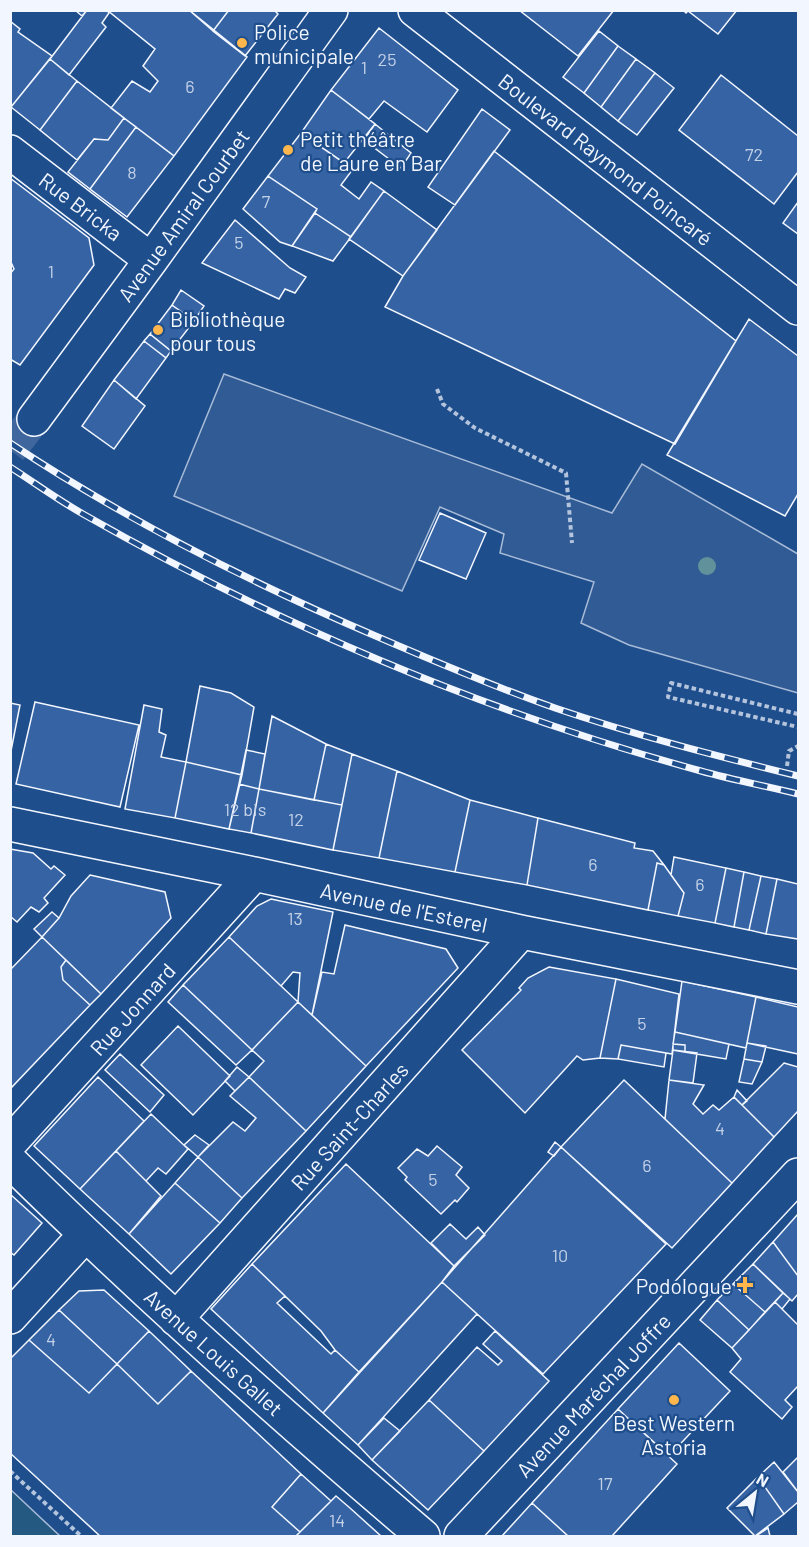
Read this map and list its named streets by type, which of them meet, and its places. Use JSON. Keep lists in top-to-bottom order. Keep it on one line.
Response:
{"streets":{"street":["Boulevard Raymond Poincaré","Rue Bricka","Avenue Amiral Courbet","Avenue de l'Esterel","Rue Jonnard","Rue Saint-Charles","Avenue Louis Gallet","Avenue Maréchal Joffre"]},"crossings":[["Rue Bricka","Avenue Amiral Courbet"],["Avenue de l'Esterel","Rue Jonnard"],["Avenue de l'Esterel","Rue Saint-Charles"],["Rue Saint-Charles","Avenue Louis Gallet"]],"places":{"other":["Police municipale","Petit théâtre de Laure en Bar","Bibliothèque pour tous","Best Western Astoria"],"health":["Podologue"]},"house_numbers":["25","1","6","72","8","7","5","1","12 bis","12","6","6","13","5","4","6","5","10","4","17","14"],"north":"top right"}
